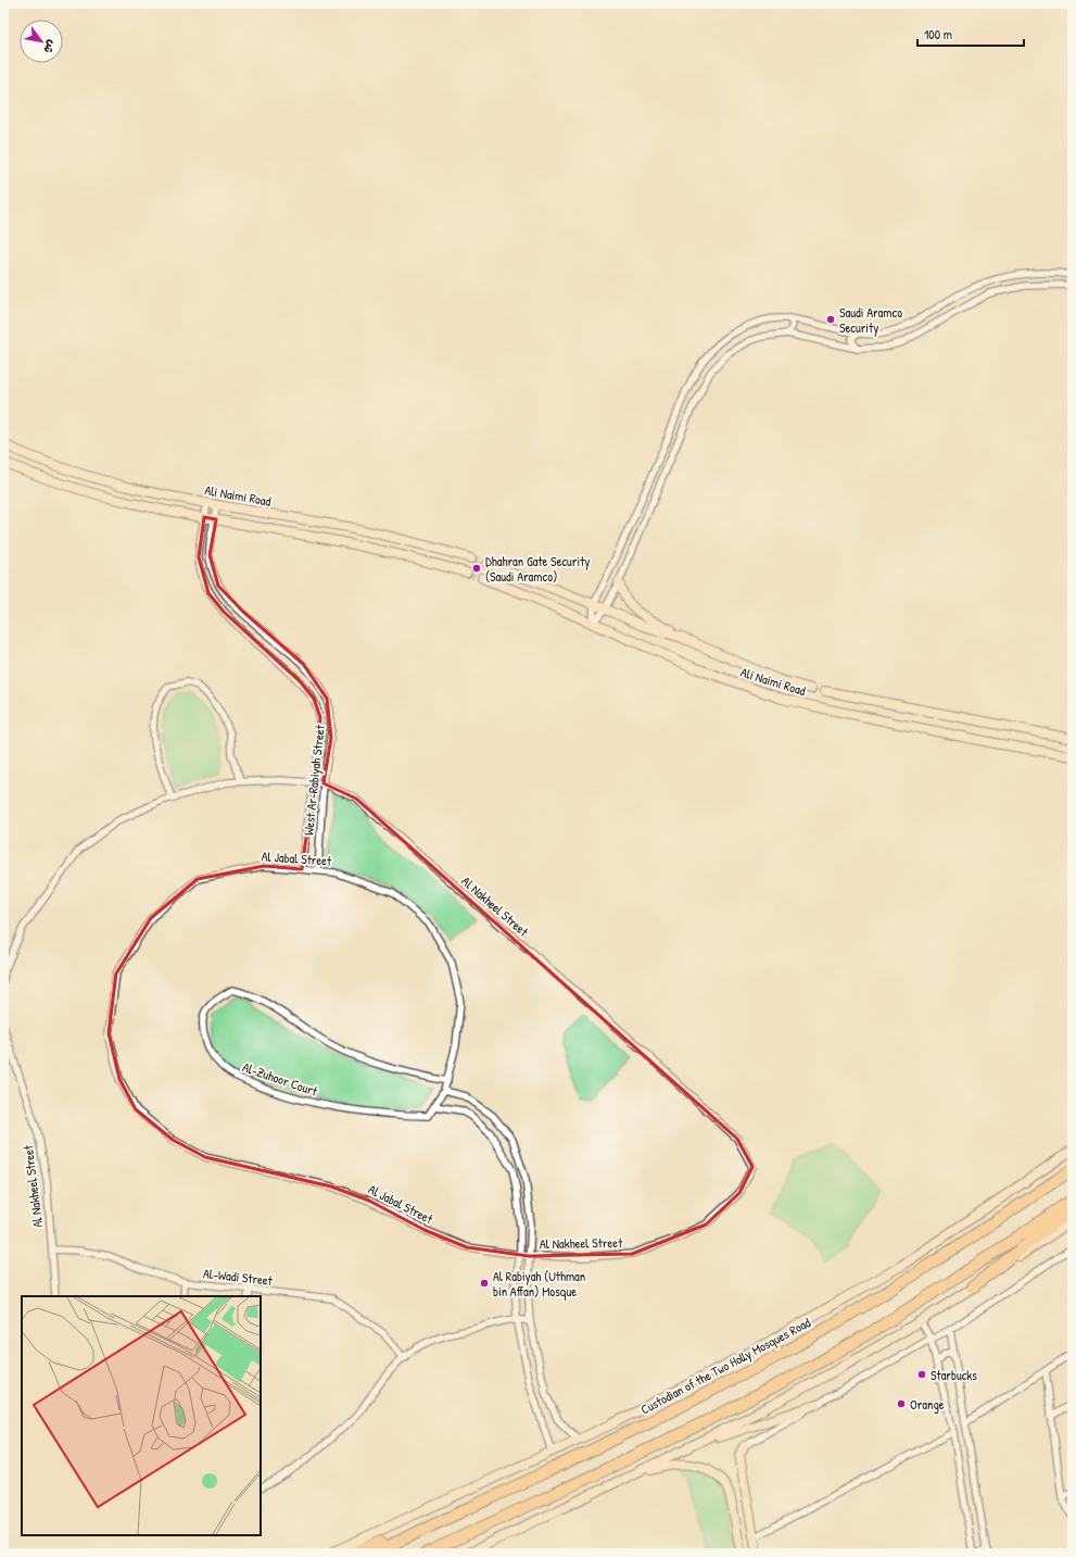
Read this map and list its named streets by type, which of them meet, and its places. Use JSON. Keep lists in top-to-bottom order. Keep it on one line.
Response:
{"streets":{"highway":["Custodian of the Two Holly Mosques Road"],"main road":["Ali Naimi Road"],"street":["West Ar-Rabiyah Street","Al Jabal Street","Al Nakheel Street","Al-Zuhoor Court","Al-Wadi Street"]},"crossings":[["Ali Naimi Road","West Ar-Rabiyah Street"],["West Ar-Rabiyah Street","Al Jabal Street"],["West Ar-Rabiyah Street","Al Nakheel Street"],["Al Jabal Street","Al Nakheel Street"],["Al Jabal Street","Al-Zuhoor Court"],["Al Nakheel Street","Al-Wadi Street"]],"places":["Saudi Aramco Security","Dhahran Gate Security (Saudi Aramco)","Al Rabiyah (Uthman bin Affan) Mosque","Starbucks","Orange"],"scale_bar":"100 m","north":"bottom right"}
